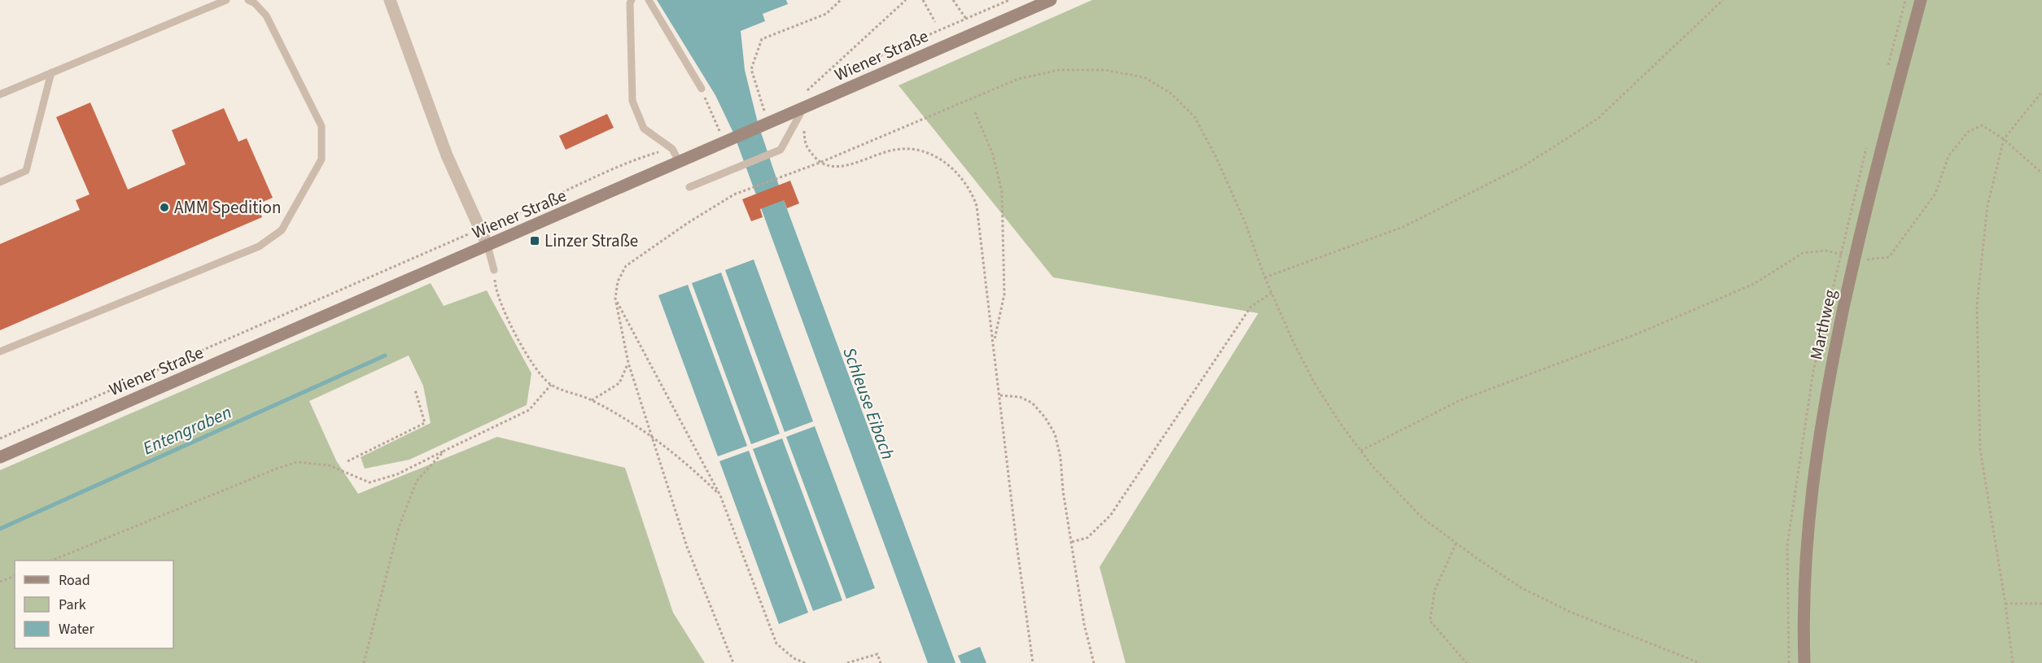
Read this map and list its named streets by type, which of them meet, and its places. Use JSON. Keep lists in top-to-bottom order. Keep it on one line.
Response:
{"streets":{"main road":["Wiener Straße","Marthweg"]},"water":["Schleuse Eibach","Entengraben"],"places":{"other":["AMM Spedition"],"transit":["Linzer Straße"]},"legend":["Road","Park","Water"]}
